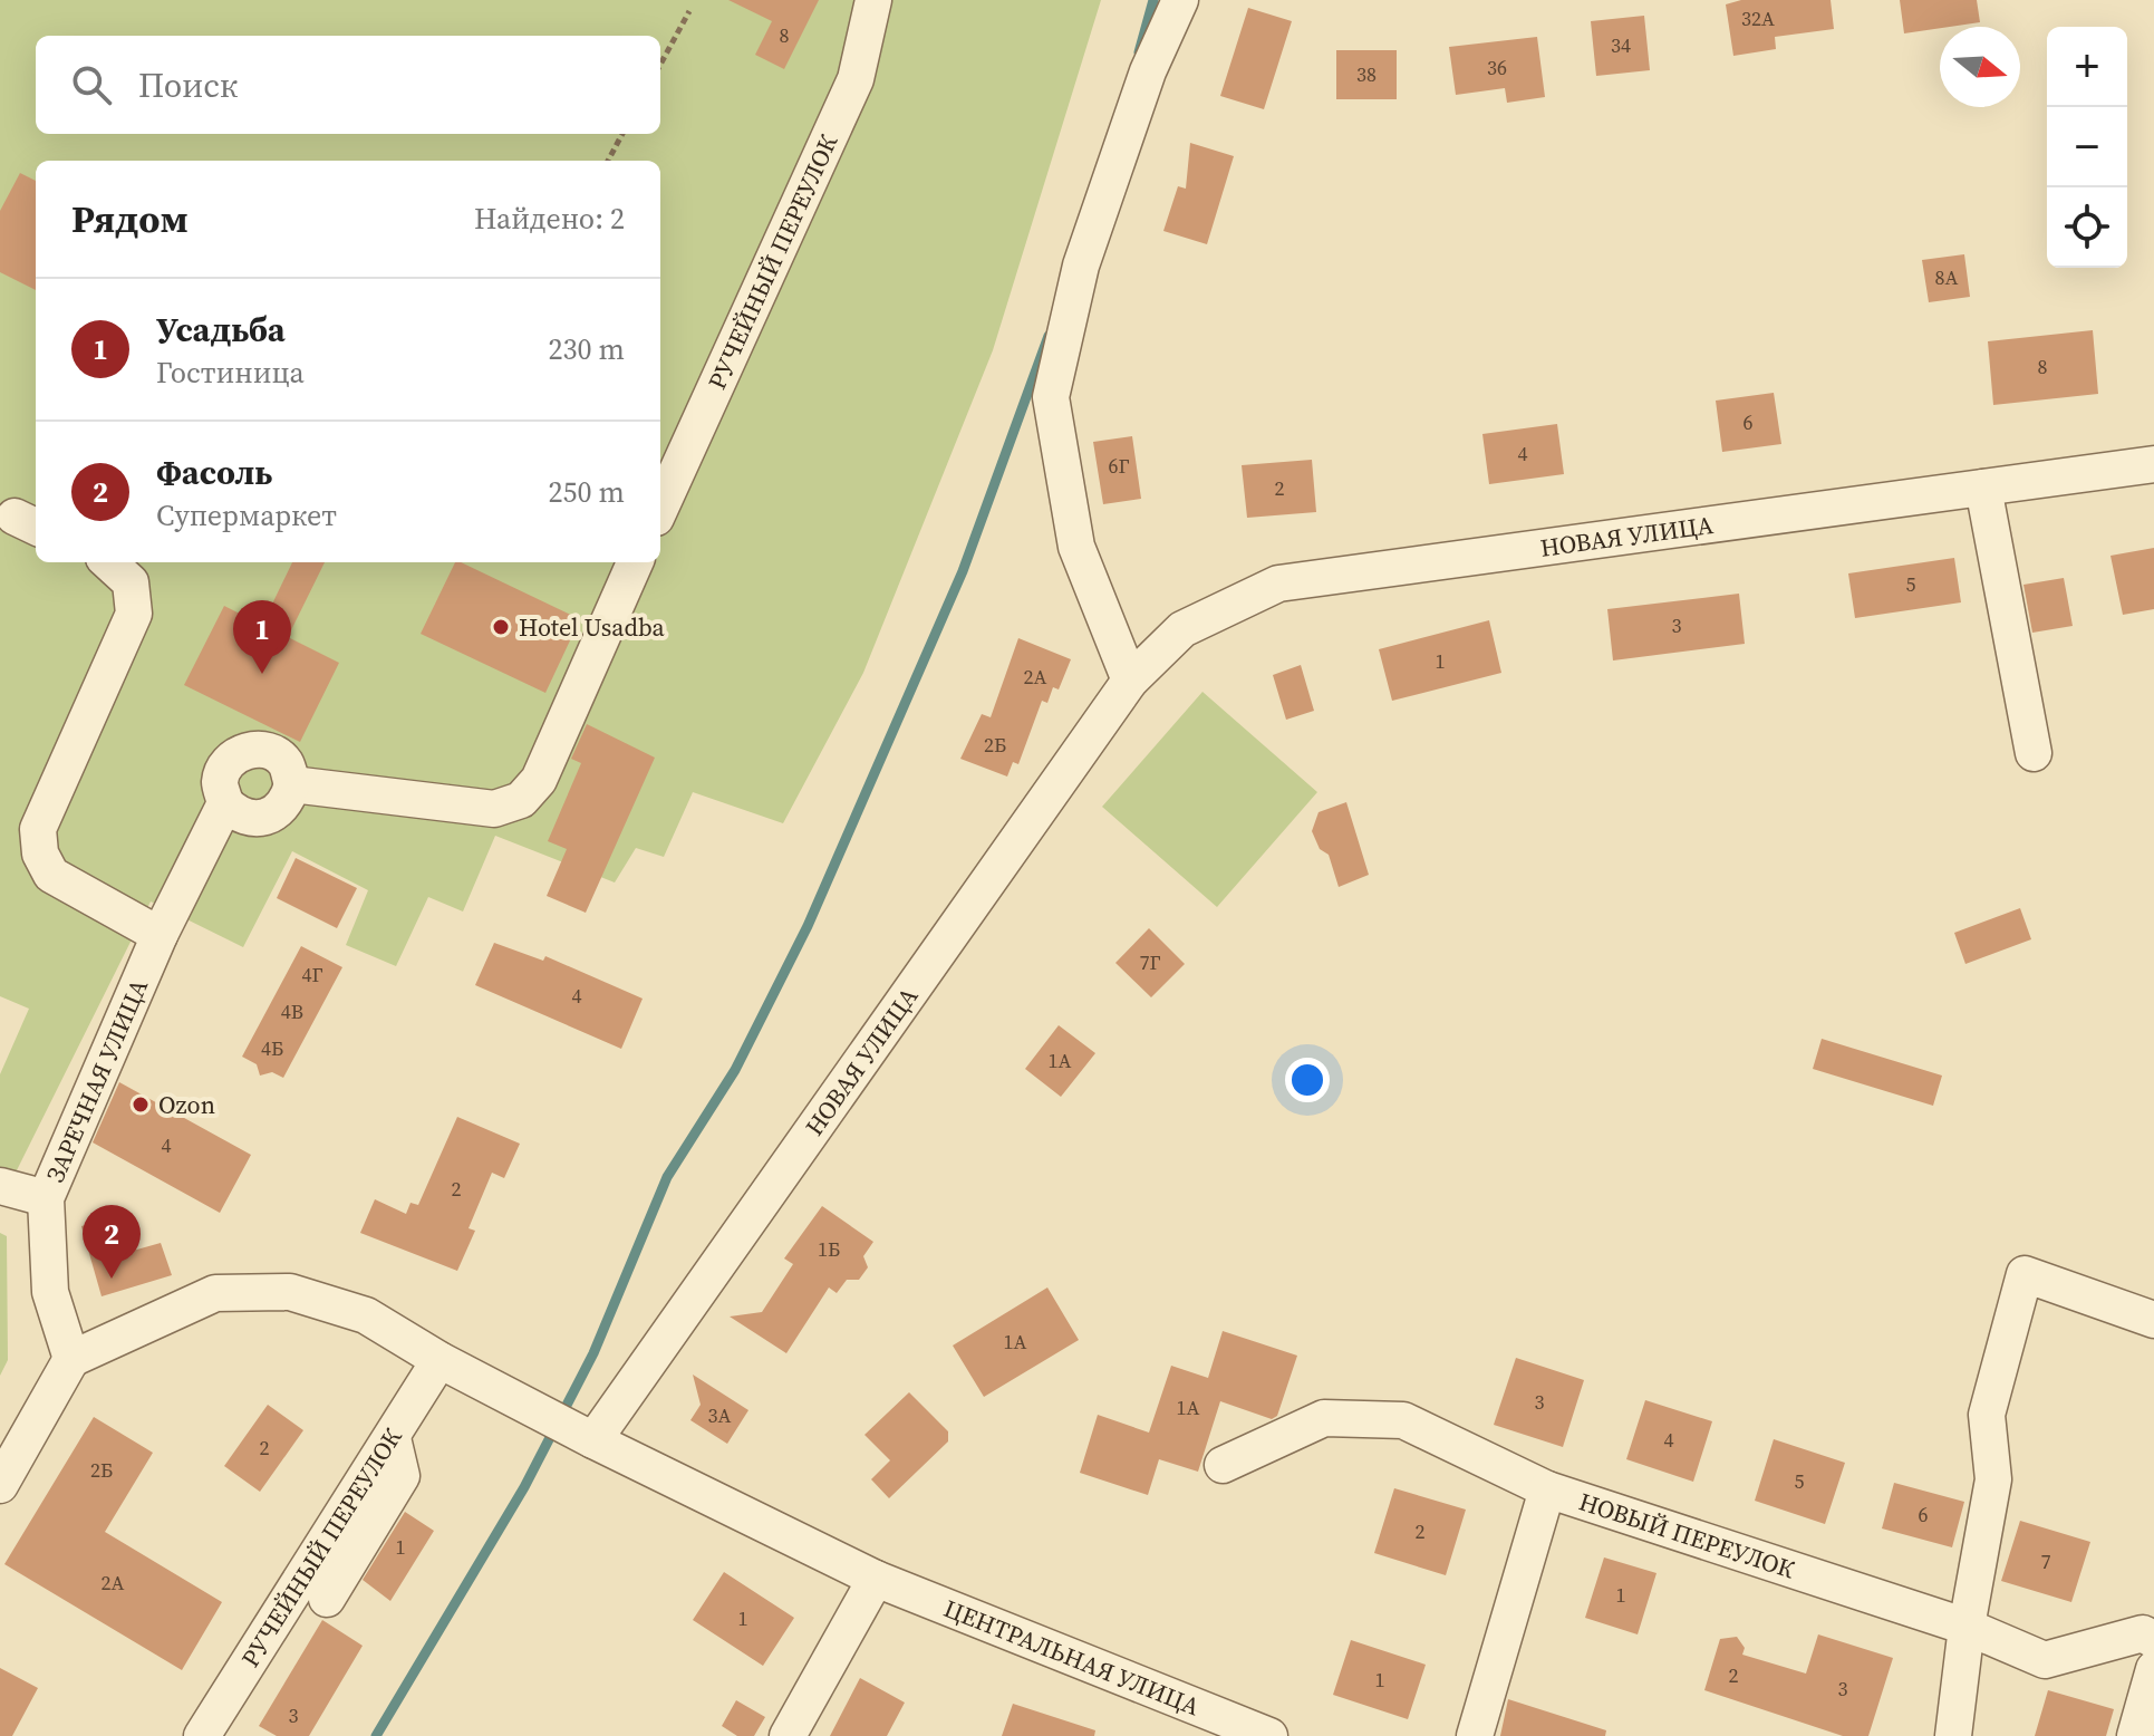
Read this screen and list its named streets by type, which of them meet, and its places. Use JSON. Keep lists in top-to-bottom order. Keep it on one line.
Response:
{"streets":{"street":["РУЧЕЙНЫЙ ПЕРЕУЛОК","НОВАЯ УЛИЦА","ЗАРЕЧНАЯ УЛИЦА","НОВЫЙ ПЕРЕУЛОК","ЦЕНТРАЛЬНАЯ УЛИЦА"]},"crossings":[["НОВАЯ УЛИЦА","ЦЕНТРАЛЬНАЯ УЛИЦА"]],"places":["Hotel Usadba","Ozon"],"house_numbers":["32А","8","34","36","38","8А","8","6","4","6Г","2","5","3","1","2А","2Б","7Г","4Г","4","4В","4Б","1А","4","2","1Б","1А","3","1А","3А","4","2","2Б","5","6","2","1","7","2А","1","1","2","1","3","3"],"north":"right","page":{"map_buttons":["+","−"],"search":"Поиск","heading":["Рядом","Найдено: 2"],"list":[{"mark":"1","name":"Усадьба","note":"Гостиница","value":"230 m"},{"mark":"2","name":"Фасоль","note":"Супермаркет","value":"250 m"}],"pins":["1","2"]}}
